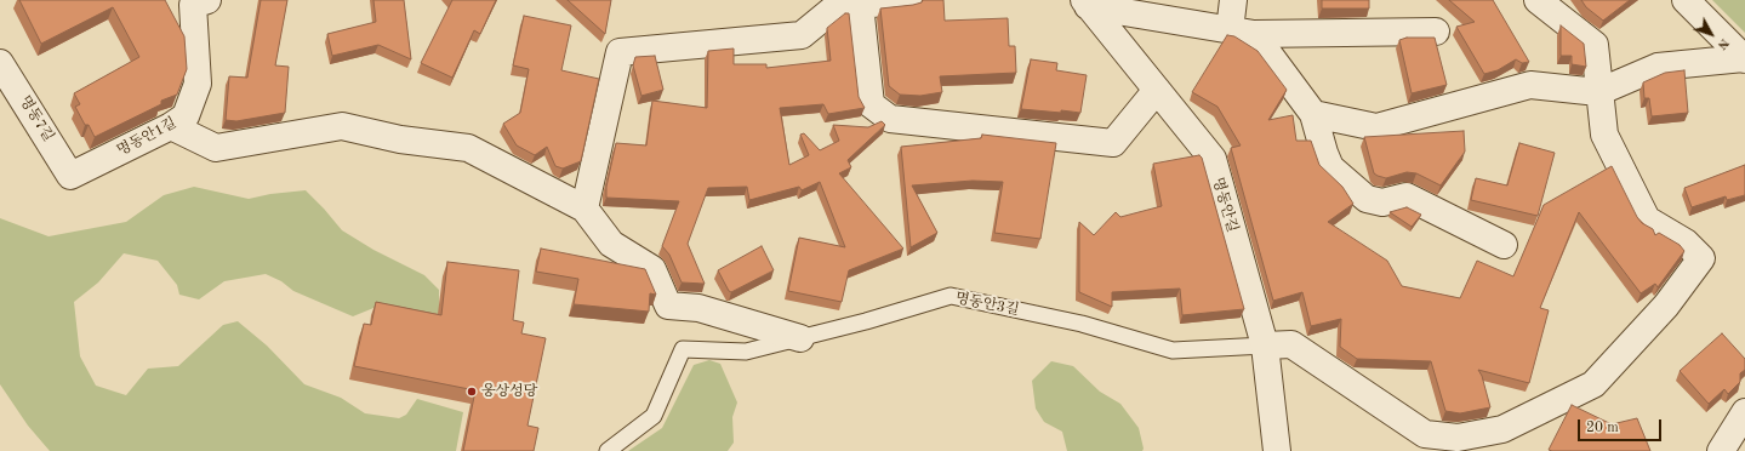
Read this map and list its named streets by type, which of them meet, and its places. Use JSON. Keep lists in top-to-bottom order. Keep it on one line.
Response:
{"streets":{"street":["명동7길","명동안1길","명동안길"],"lane":["명동안3길"]},"crossings":[["명동7길","명동안1길"],["명동안길","명동안3길"]],"places":["웅상성당"],"scale_bar":"20 m","north":"bottom right"}
